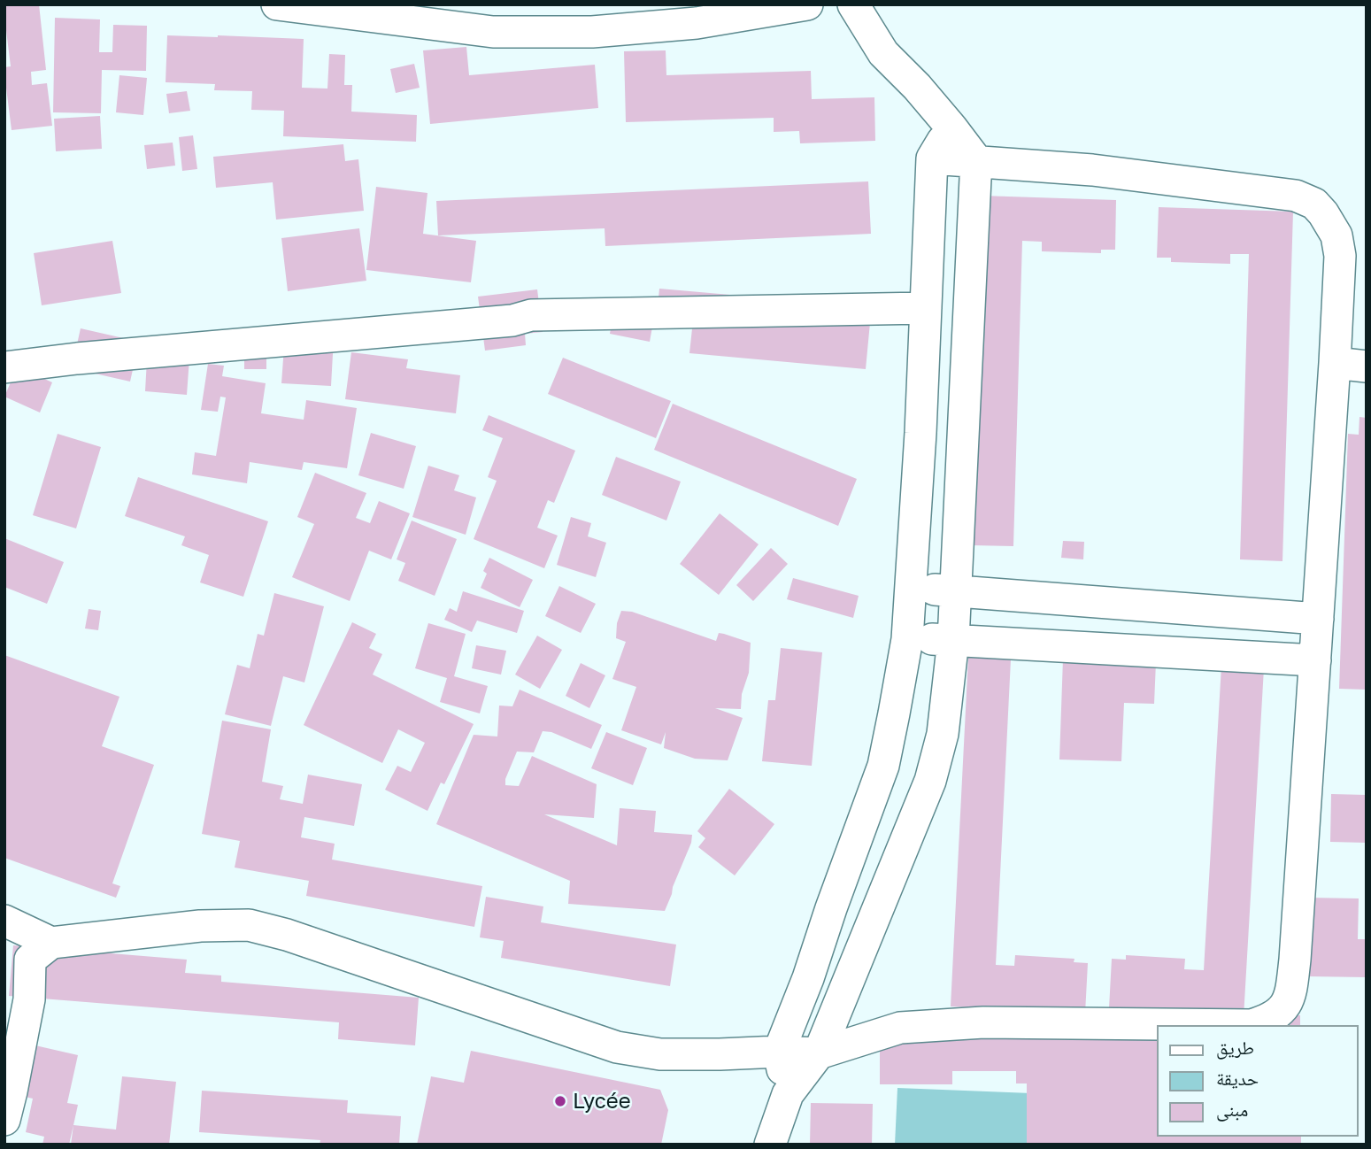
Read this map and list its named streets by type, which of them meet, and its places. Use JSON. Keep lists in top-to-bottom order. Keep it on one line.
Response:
{"places":["Lycée"],"legend":["طريق","حديقة","مبنى"]}
